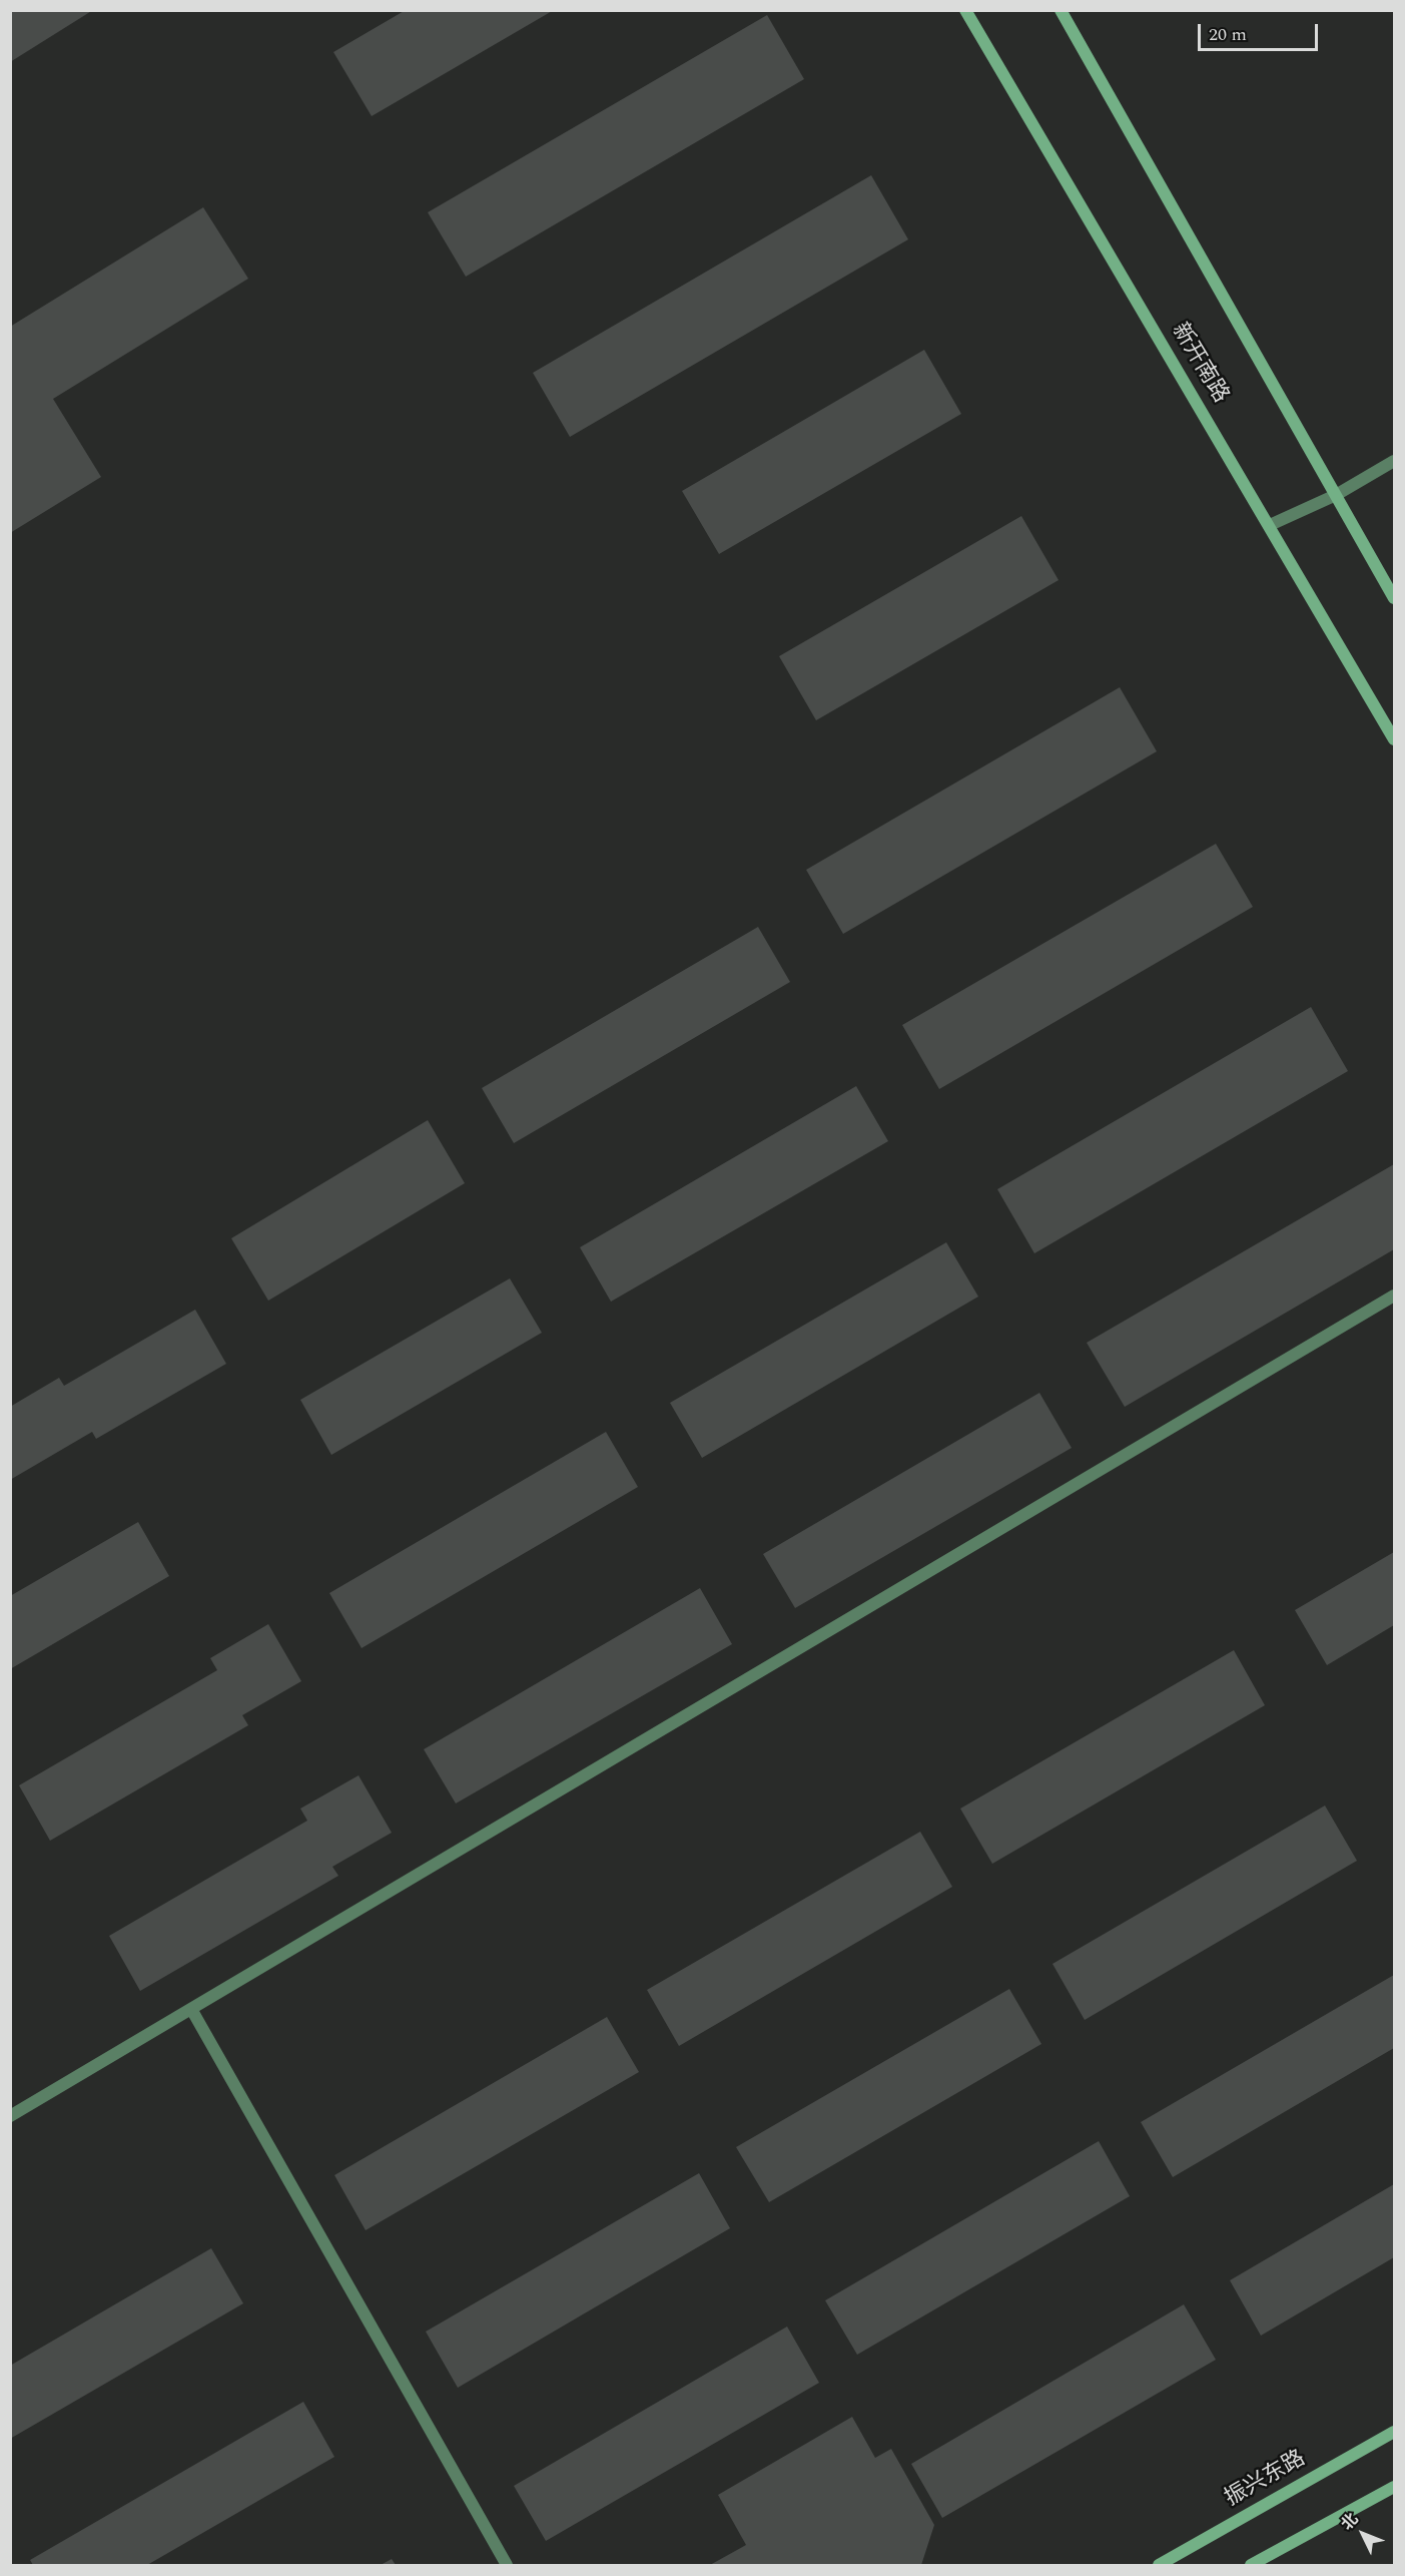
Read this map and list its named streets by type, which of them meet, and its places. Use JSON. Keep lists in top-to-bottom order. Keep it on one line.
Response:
{"streets":{"main road":["新开南路","振兴东路"]},"scale_bar":"20 m","north":"top left"}
